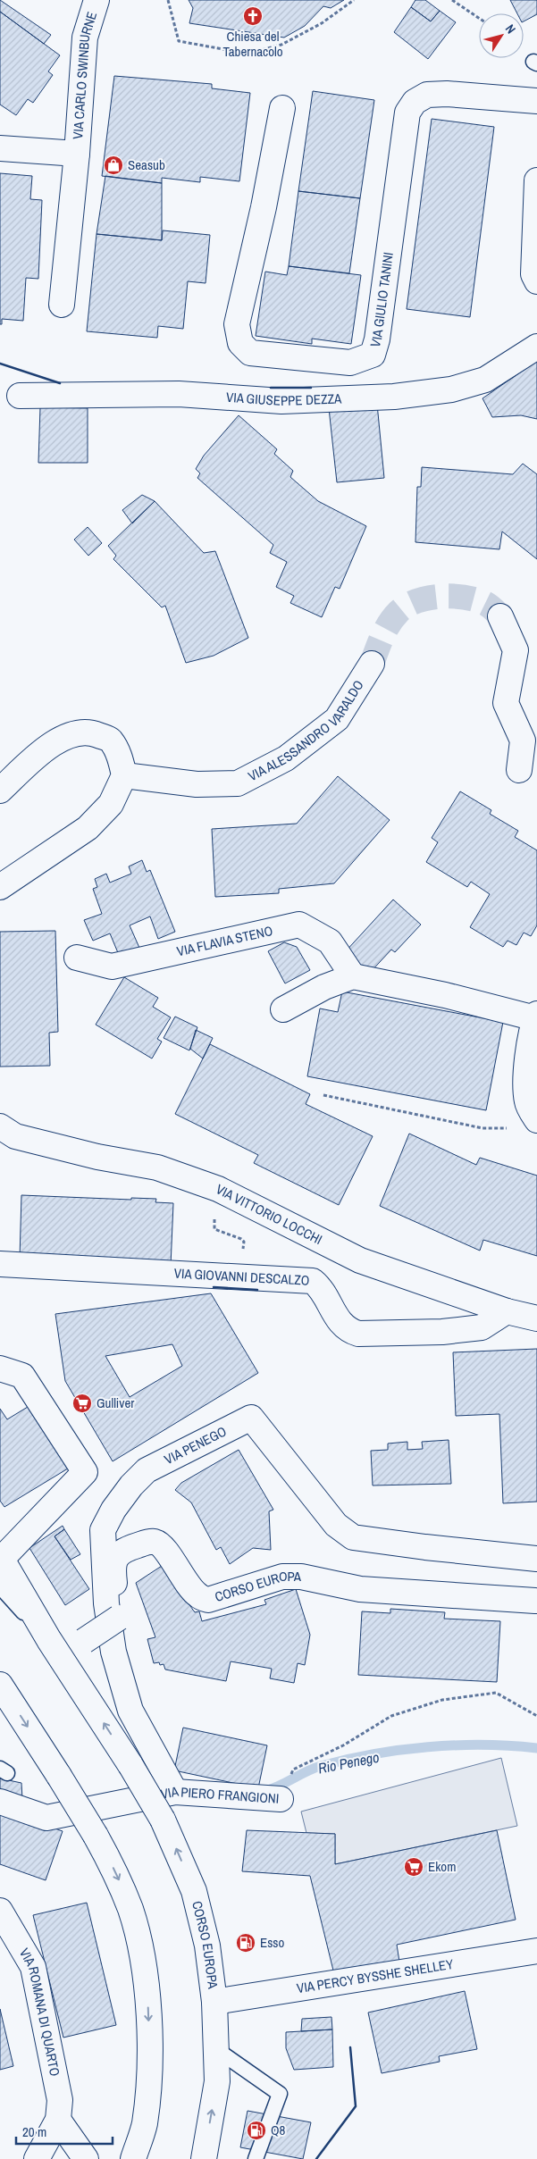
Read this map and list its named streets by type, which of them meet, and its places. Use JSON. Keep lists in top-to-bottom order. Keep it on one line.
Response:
{"streets":{"street":["VIA CARLO SWINBURNE","VIA GIULIO TANINI","VIA GIUSEPPE DEZZA","VIA ALESSANDRO VARALDO","VIA FLAVIA STENO","VIA VITTORIO LOCCHI","VIA GIOVANNI DESCALZO","VIA PENEGO","CORSO EUROPA","VIA PIERO FRANGIONI","VIA PERCY BYSSHE SHELLEY","VIA ROMANA DI QUARTO"]},"crossings":[["VIA VITTORIO LOCCHI","VIA GIOVANNI DESCALZO"],["VIA PENEGO","VIA PIERO FRANGIONI"],["CORSO EUROPA","VIA PERCY BYSSHE SHELLEY"]],"water":["Rio Penego"],"places":{"church":["Chiesa del Tabernacolo"],"shop":["Seasub"],"supermarket":["Gulliver","Ekom"],"fuel station":["Esso","Q8"]},"scale_bar":"20 m","north":"top right"}
